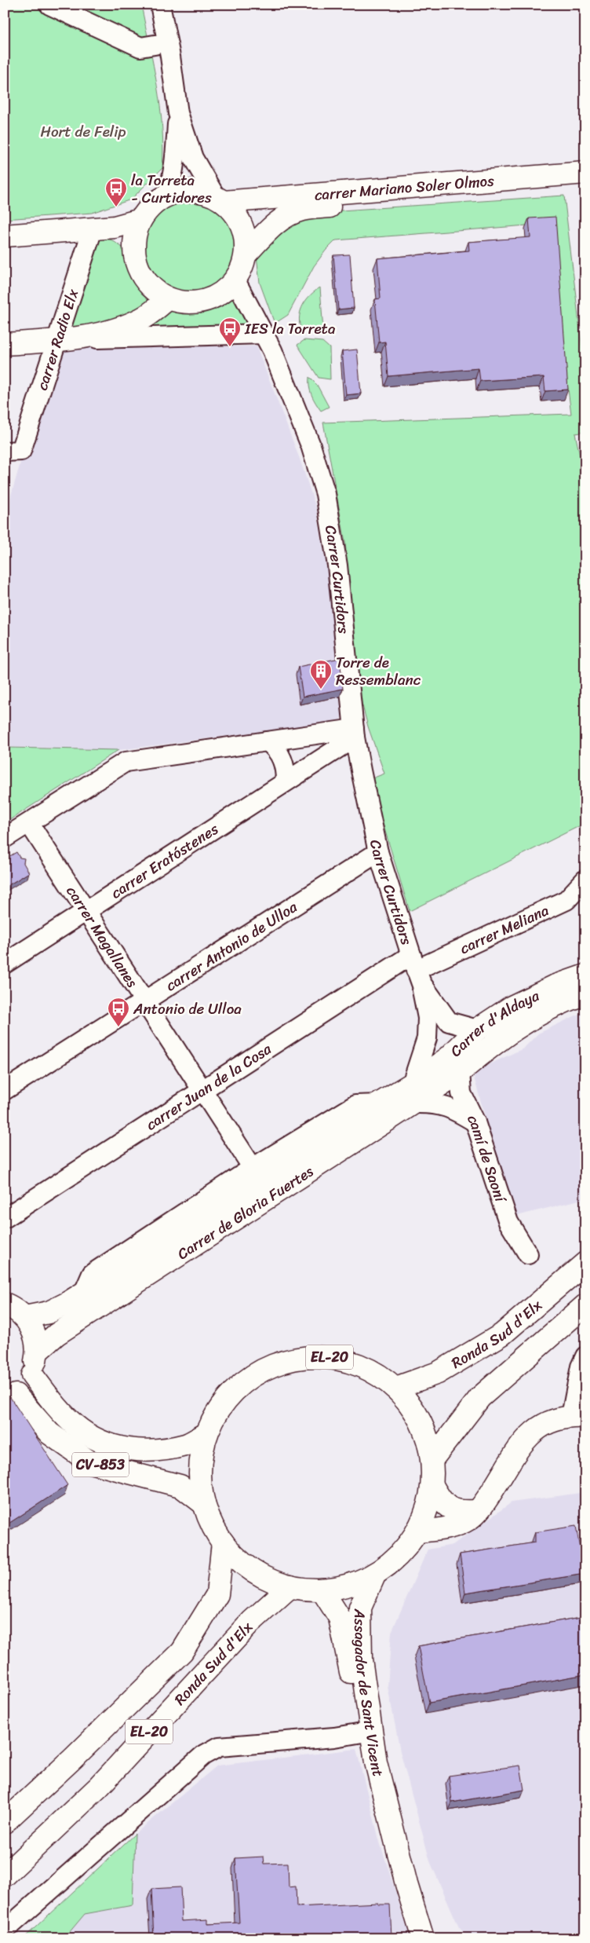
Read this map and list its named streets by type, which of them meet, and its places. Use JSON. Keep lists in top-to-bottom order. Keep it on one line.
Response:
{"streets":{"main road":["carrer Mariano Soler Olmos","Carrer d'Aldaya","Carrer de Gloria Fuertes","Ronda Sud d'Elx","EL-20","CV-853","Assagador de Sant Vicent"],"street":["carrer Radio Elx","Carrer Curtidors","carrer Eratóstenes","carrer Meliana","carrer Magallanes","carrer Antonio de Ulloa","carrer Juan de la Cosa","camí de Saoní"]},"crossings":[["carrer Mariano Soler Olmos","Carrer Curtidors"],["Carrer Curtidors","carrer Eratóstenes"],["Carrer Curtidors","carrer Meliana"],["Carrer Curtidors","carrer Antonio de Ulloa"],["Carrer Curtidors","Carrer d'Aldaya"],["Carrer Curtidors","carrer Juan de la Cosa"],["Carrer Curtidors","camí de Saoní"],["Carrer Curtidors","Carrer de Gloria Fuertes"],["carrer Eratóstenes","carrer Magallanes"],["carrer Meliana","carrer Juan de la Cosa"],["carrer Magallanes","carrer Antonio de Ulloa"],["carrer Magallanes","carrer Juan de la Cosa"],["carrer Magallanes","Carrer de Gloria Fuertes"],["Carrer d'Aldaya","camí de Saoní"],["Carrer d'Aldaya","Carrer de Gloria Fuertes"],["camí de Saoní","Carrer de Gloria Fuertes"],["Ronda Sud d'Elx","EL-20"],["EL-20","CV-853"],["EL-20","Assagador de Sant Vicent"]],"parks":["Hort de Felip"],"places":{"bus stop":["la Torreta - Curtidores","IES la Torreta","Antonio de Ulloa"],"building":["Torre de Ressemblanc"]}}
